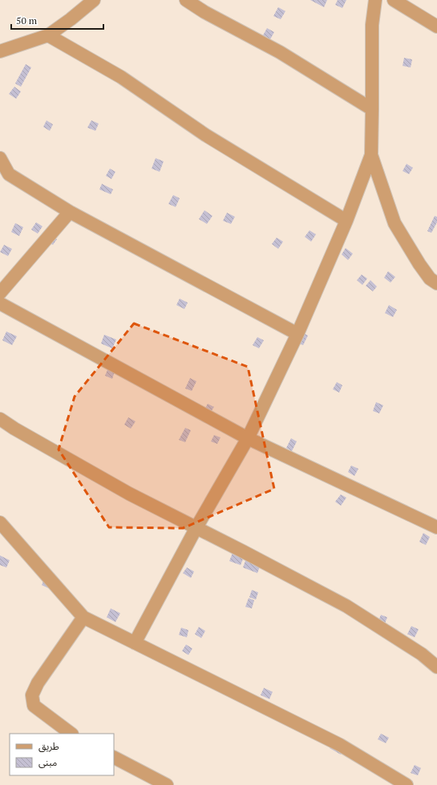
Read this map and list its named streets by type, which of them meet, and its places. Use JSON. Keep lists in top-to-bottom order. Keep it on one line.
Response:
{"legend":["طريق","مبنى"],"scale_bar":"50 m"}
